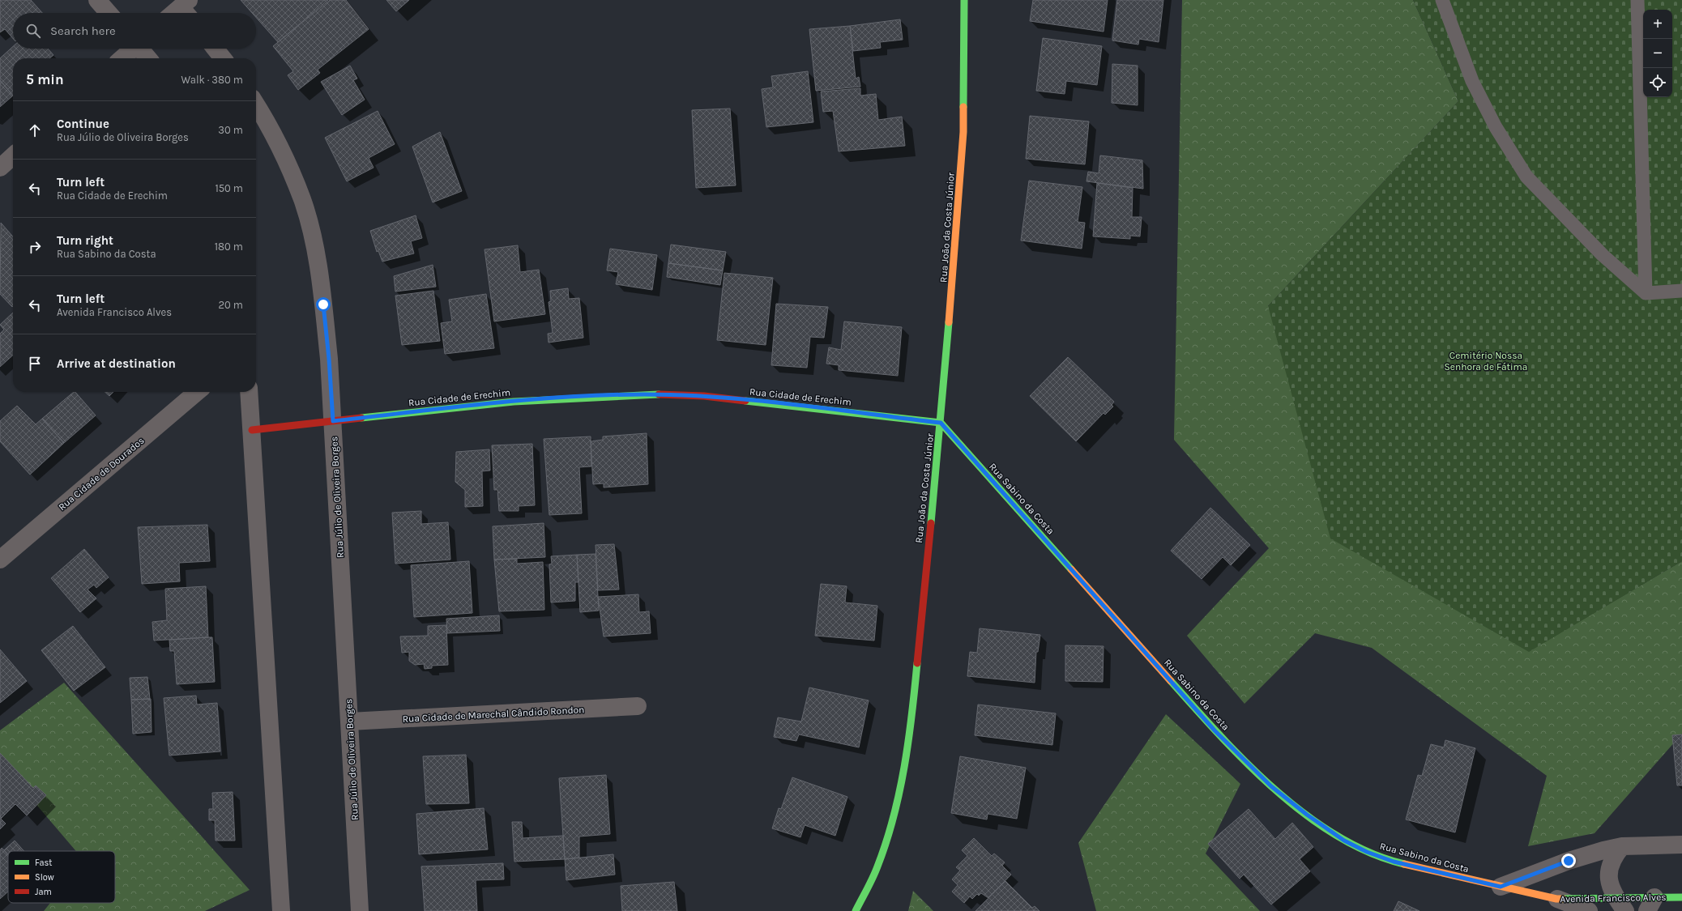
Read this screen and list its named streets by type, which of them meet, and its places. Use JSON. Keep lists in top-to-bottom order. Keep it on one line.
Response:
{"streets":{"street":["Rua João da Costa Júnior","Rua Cidade de Erechim","Rua Cidade de Dourados","Rua Júlio de Oliveira Borges","Rua Sabino da Costa","Rua Cidade de Marechal Cândido Rondon","Avenida Francisco Alves"]},"crossings":[["Rua João da Costa Júnior","Rua Cidade de Erechim"],["Rua João da Costa Júnior","Rua Sabino da Costa"],["Rua Cidade de Erechim","Rua Júlio de Oliveira Borges"],["Rua Cidade de Erechim","Rua Sabino da Costa"],["Rua Júlio de Oliveira Borges","Rua Cidade de Marechal Cândido Rondon"],["Rua Sabino da Costa","Avenida Francisco Alves"]],"parks":["Cemitério Nossa Senhora de Fátima"],"legend":["Fast","Slow","Jam"],"page":{"map_buttons":["+","−"],"search":"Search here","heading":["5 min","Walk · 380 m"],"list":[["Continue","Rua Júlio de Oliveira Borges","30 m"],["Turn left","Rua Cidade de Erechim","150 m"],["Turn right","Rua Sabino da Costa","180 m"],["Turn left","Avenida Francisco Alves","20 m"],"Arrive at destination"]}}
